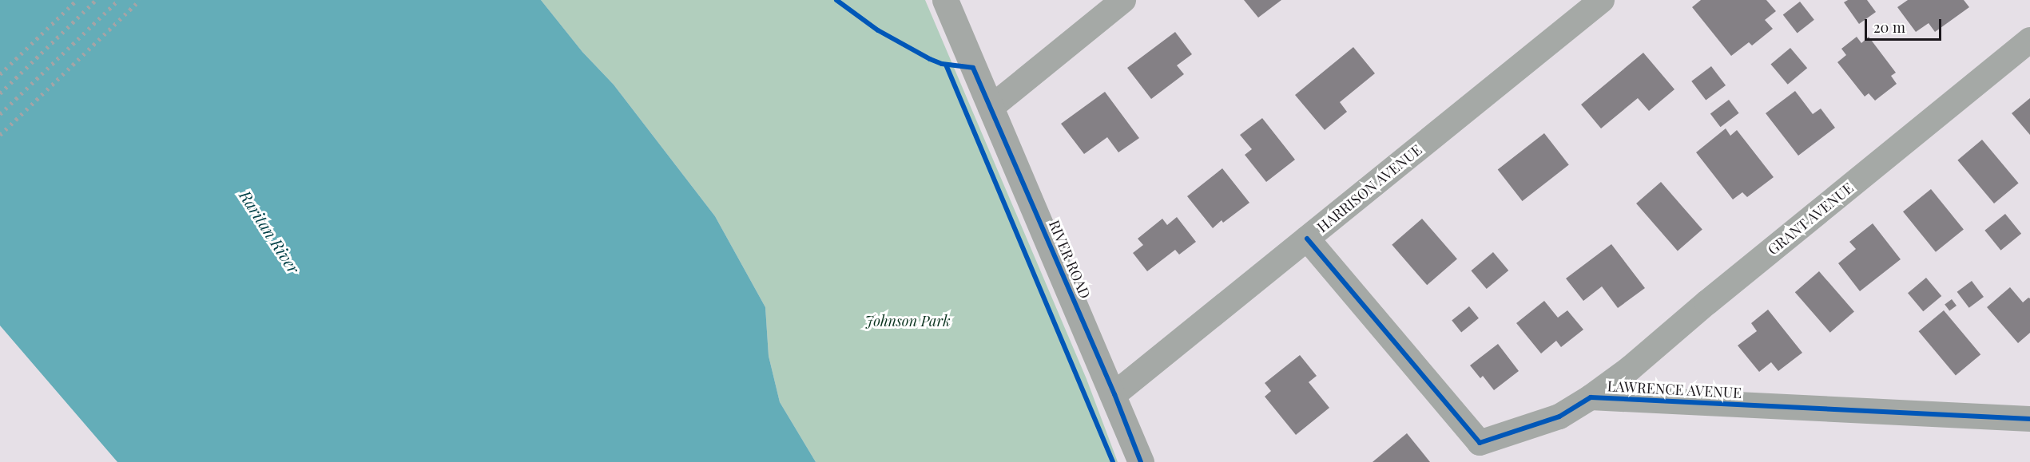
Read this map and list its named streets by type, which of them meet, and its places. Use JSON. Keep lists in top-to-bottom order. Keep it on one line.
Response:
{"streets":{"street":["HARRISON AVENUE","GRANT AVENUE","RIVER ROAD","LAWRENCE AVENUE"]},"crossings":[["HARRISON AVENUE","RIVER ROAD"],["HARRISON AVENUE","LAWRENCE AVENUE"],["GRANT AVENUE","LAWRENCE AVENUE"]],"water":["Raritan River"],"parks":["Johnson Park"],"scale_bar":"20 m"}
